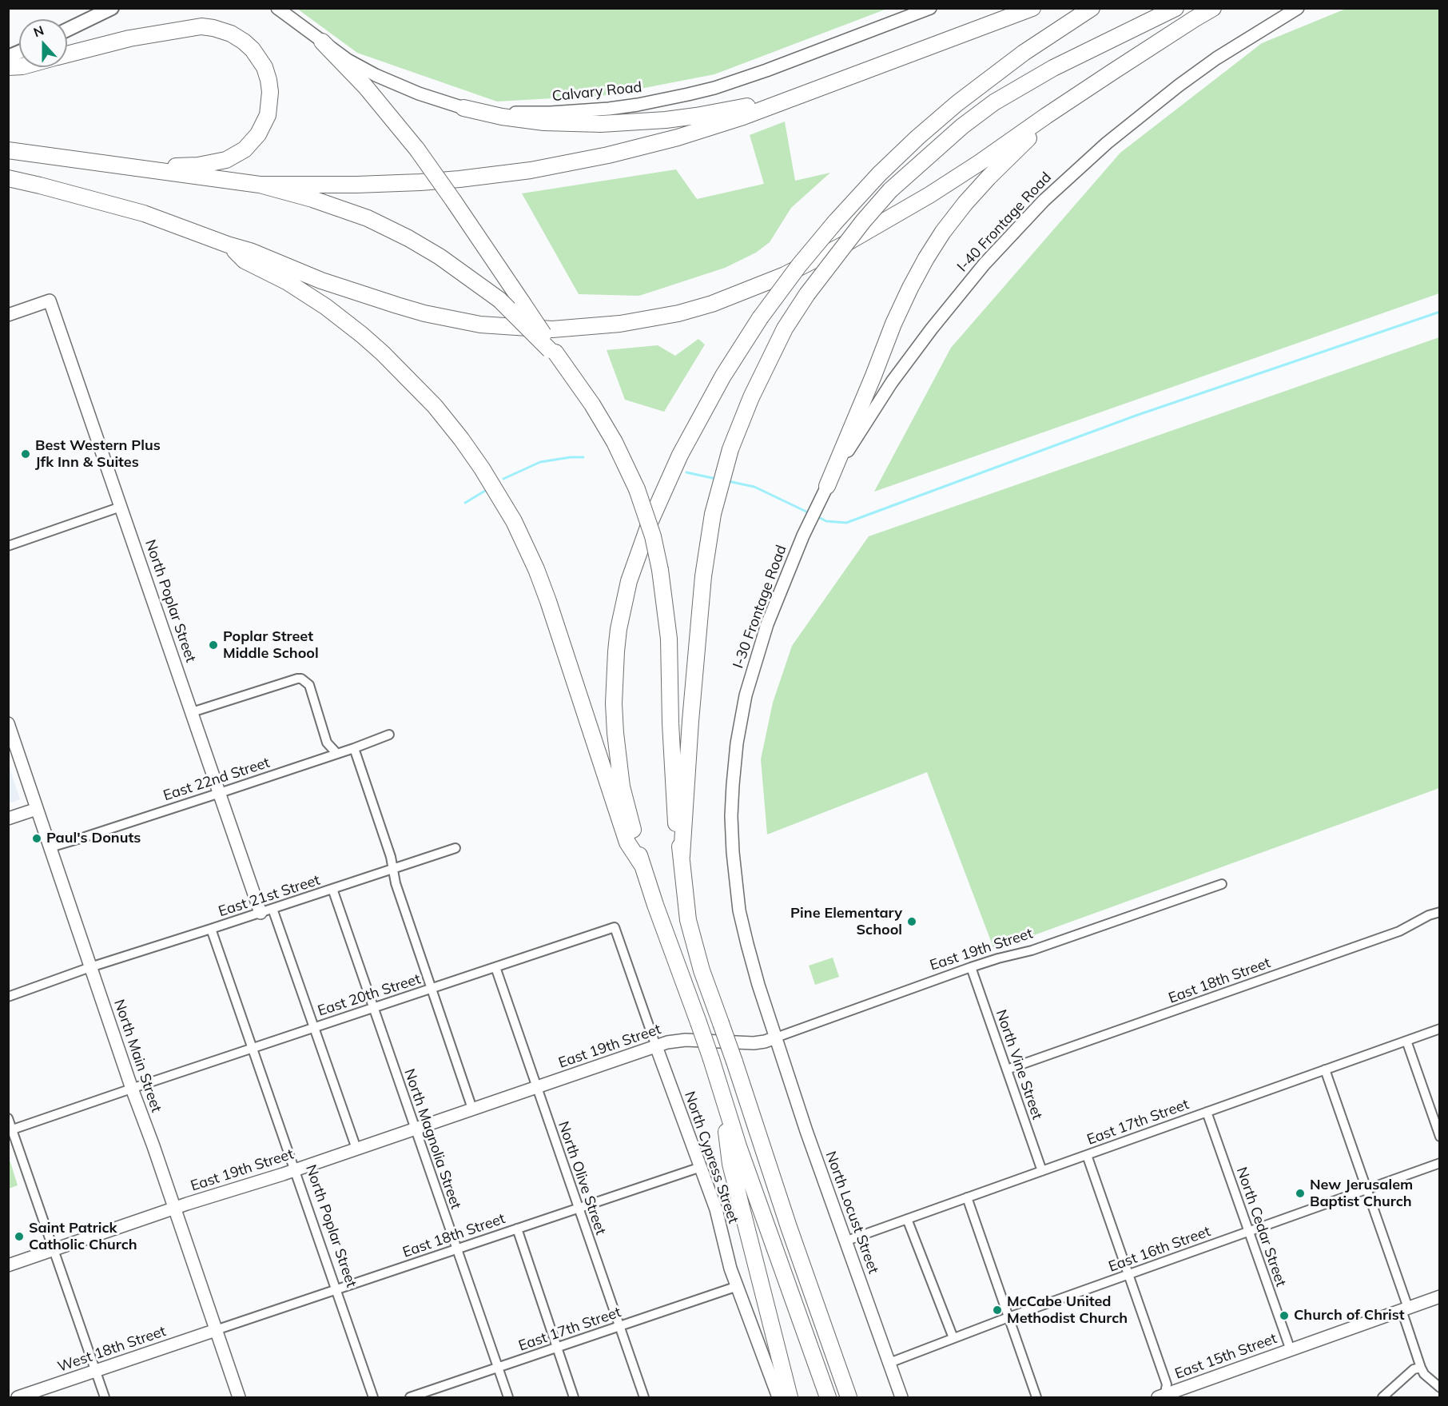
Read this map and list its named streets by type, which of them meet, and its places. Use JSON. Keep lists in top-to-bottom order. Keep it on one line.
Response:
{"streets":{"main road":["Calvary Road","I-40 Frontage Road","North Poplar Street","I-30 Frontage Road","East 19th Street","North Main Street","North Cypress Street","North Locust Street","West 18th Street","East 15th Street"],"street":["East 22nd Street","East 21st Street","East 18th Street","East 20th Street","North Vine Street","East 17th Street","North Magnolia Street","North Olive Street","North Cedar Street","East 16th Street"]},"crossings":[["I-40 Frontage Road","I-30 Frontage Road"],["North Poplar Street","East 22nd Street"],["North Poplar Street","East 21st Street"],["North Poplar Street","East 19th Street"],["North Poplar Street","East 18th Street"],["North Poplar Street","East 20th Street"],["I-30 Frontage Road","East 19th Street"],["I-30 Frontage Road","North Locust Street"],["East 22nd Street","North Main Street"],["East 21st Street","North Main Street"],["East 21st Street","North Magnolia Street"],["East 19th Street","North Main Street"],["East 19th Street","North Vine Street"],["East 19th Street","North Magnolia Street"],["East 19th Street","North Cypress Street"],["East 19th Street","North Olive Street"],["East 19th Street","North Locust Street"],["East 18th Street","North Main Street"],["East 18th Street","North Vine Street"],["East 18th Street","North Magnolia Street"],["East 18th Street","North Cypress Street"],["East 18th Street","North Olive Street"],["East 18th Street","West 18th Street"],["East 20th Street","North Main Street"],["East 20th Street","North Magnolia Street"],["East 20th Street","North Cypress Street"],["East 20th Street","North Olive Street"],["North Main Street","West 18th Street"],["North Vine Street","East 17th Street"],["East 17th Street","North Magnolia Street"],["East 17th Street","North Cypress Street"],["East 17th Street","North Olive Street"],["East 17th Street","North Locust Street"],["East 17th Street","North Cedar Street"],["North Locust Street","East 16th Street"],["North Cedar Street","East 16th Street"],["North Cedar Street","East 15th Street"]],"places":["Best Western Plus Jfk Inn & Suites","Poplar Street Middle School","Paul's Donuts","Pine Elementary School","New Jerusalem Baptist Church","Saint Patrick Catholic Church","McCabe United Methodist Church","Church of Christ"],"north":"top"}
